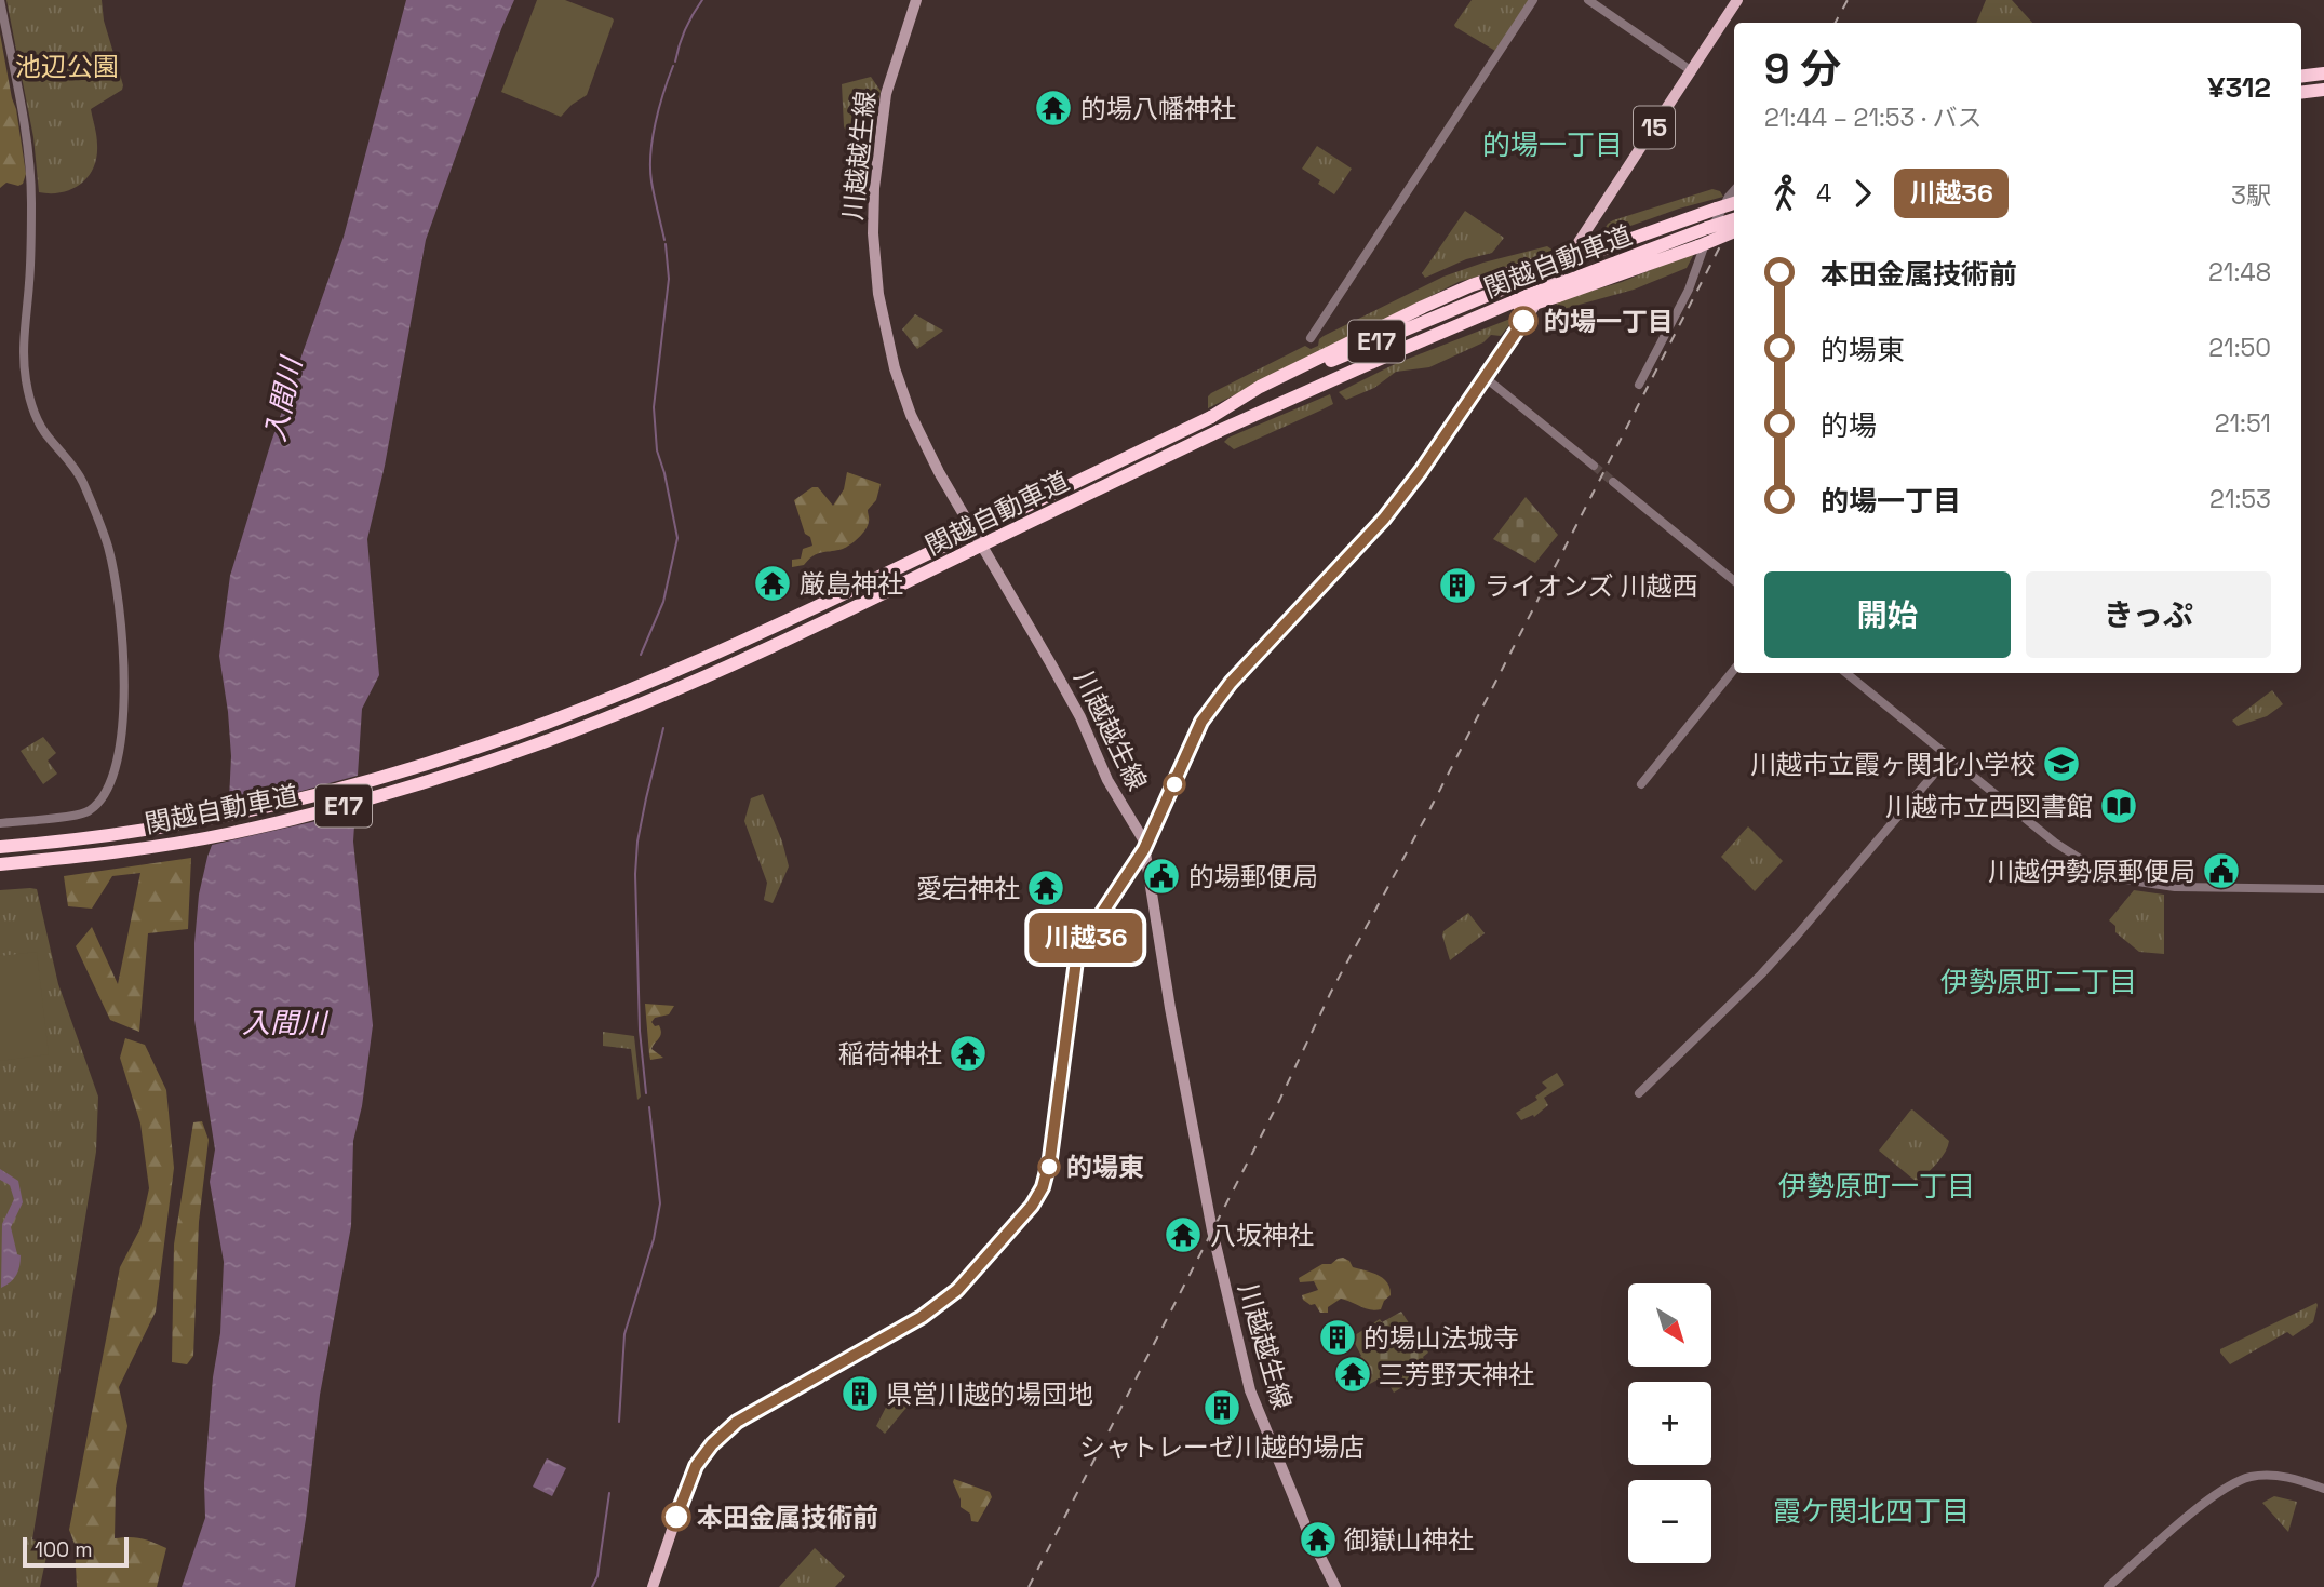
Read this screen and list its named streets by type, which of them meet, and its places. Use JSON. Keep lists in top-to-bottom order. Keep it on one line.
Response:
{"streets":{"highway":["関越自動車道","E17"],"main road":["15","川越越生線"]},"crossings":[["15","川越越生線"]],"districts":["的場一丁目","伊勢原町二丁目","伊勢原町一丁目","霞ケ関北四丁目"],"water":["入間川"],"parks":["池辺公園"],"places":{"temple":["的場八幡神社","厳島神社","愛宕神社","稲荷神社","八坂神社","三芳野天神社","御嶽山神社"],"other":["的場一丁目","的場東","本田金属技術前"],"building":["ライオンズ 川越西","的場山法城寺","県営川越的場団地","シャトレーゼ川越的場店"],"school or university":["川越市立霞ヶ関北小学校"],"library":["川越市立西図書館"],"public building":["川越伊勢原郵便局","的場郵便局"]},"lines":["bus line 川越36"],"scale_bar":"100 m","north":"bottom right","page":{"on_map":"川越36","heading":["9 分","21:44 – 21:53 · バス","¥312"],"legs":["4","川越36","3駅"],"list":[{"name":"本田金属技術前","value":"21:48"},{"name":"的場東","value":"21:50"},{"name":"的場","value":"21:51"},{"name":"的場一丁目","value":"21:53"}],"buttons":["開始","きっぷ"],"map_buttons":["+","−"],"scale":"100 m"}}
